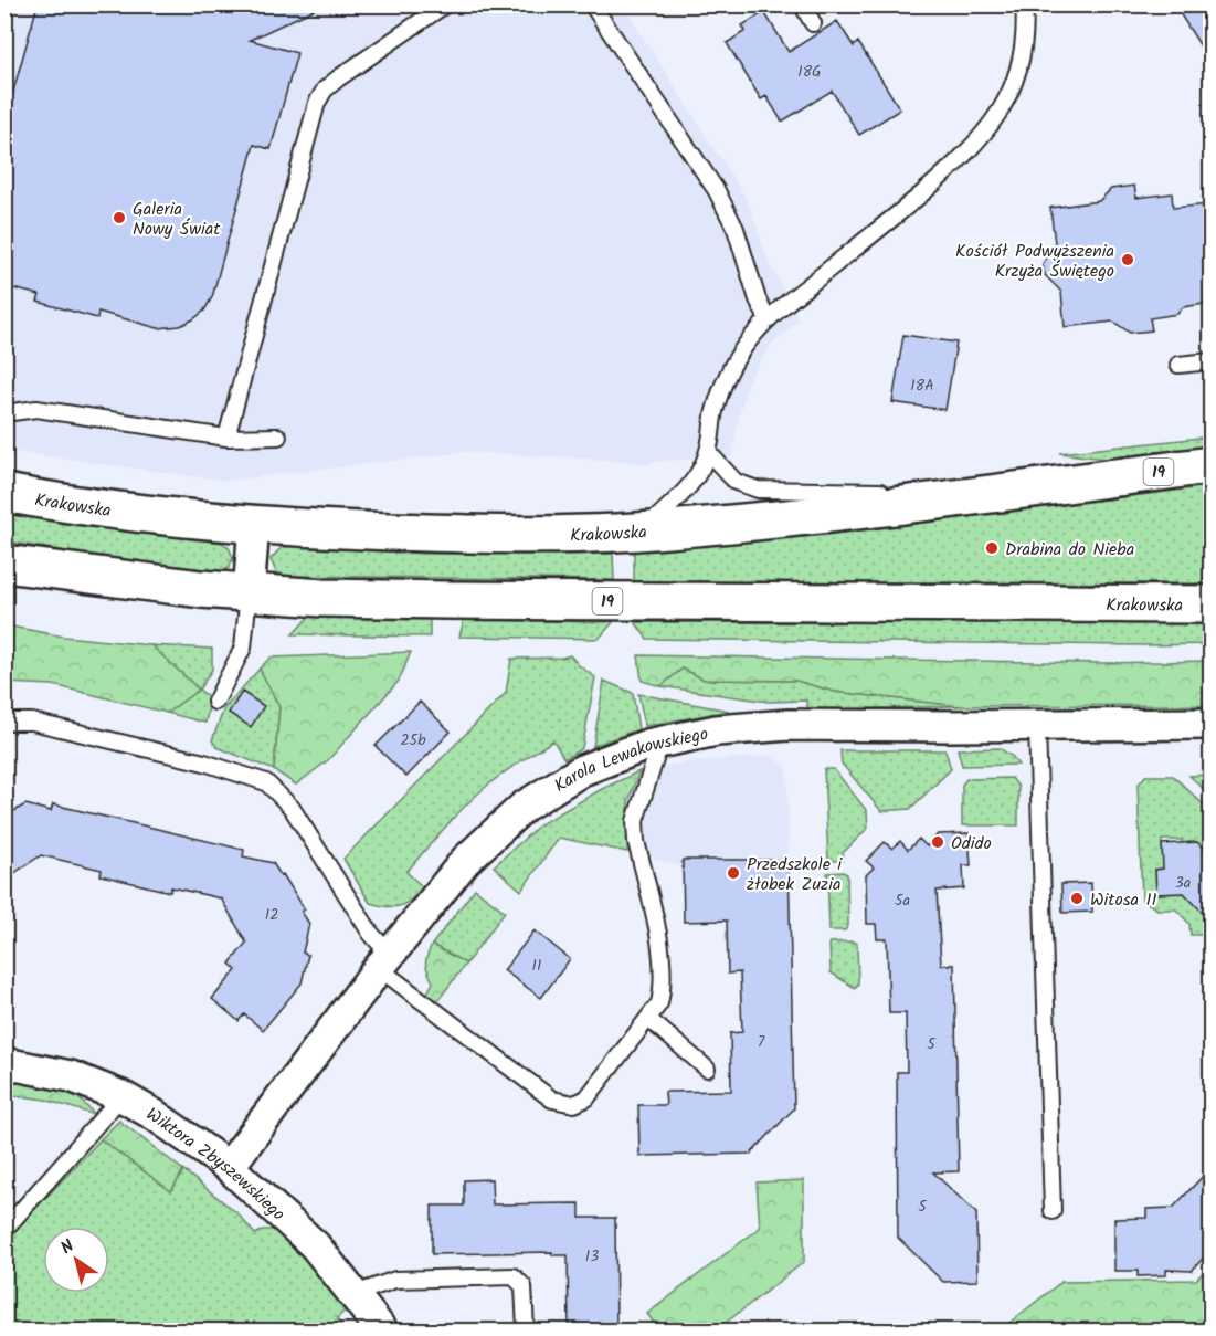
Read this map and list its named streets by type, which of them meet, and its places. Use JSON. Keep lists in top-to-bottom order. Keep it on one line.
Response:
{"streets":{"main road":["19","Krakowska"],"street":["Karola Lewakowskiego","Wiktora Zbyszewskiego"]},"crossings":[["Karola Lewakowskiego","Wiktora Zbyszewskiego"]],"places":["Galeria Nowy Świat","Kościół Podwyższenia Krzyża Świętego","Drabina do Nieba","Odido","Przedszkole i żłobek Zuzia","Witosa 11"],"house_numbers":["18G","18A","25b","3a","5a","12","11","7","5","5","13"],"north":"top left"}
